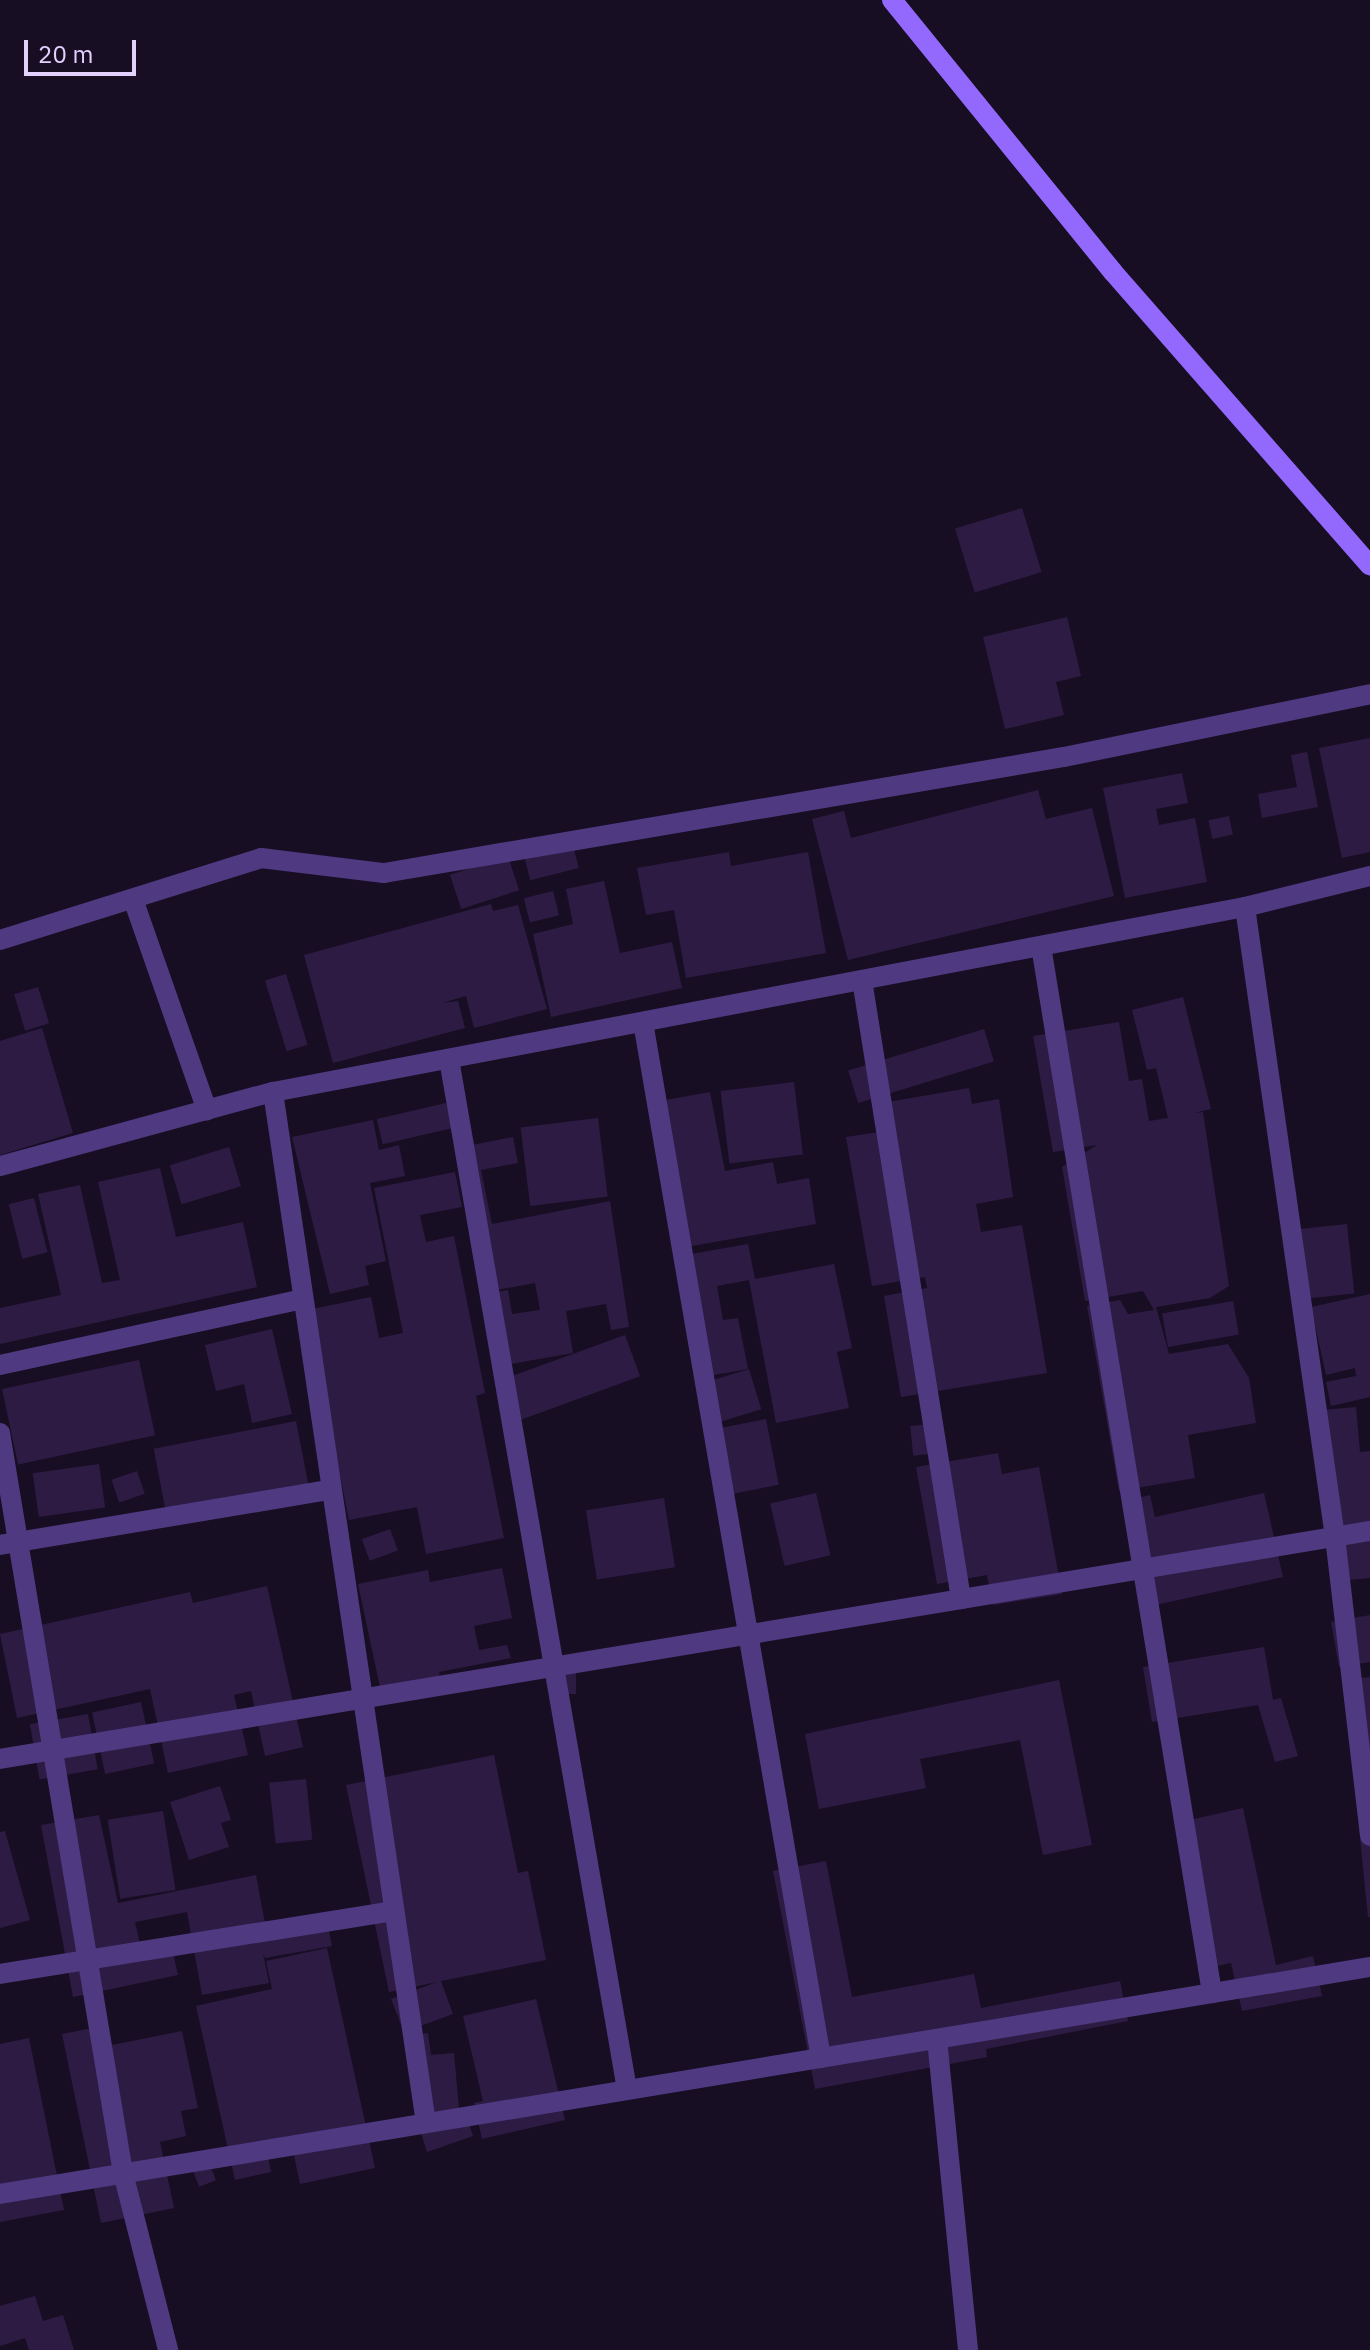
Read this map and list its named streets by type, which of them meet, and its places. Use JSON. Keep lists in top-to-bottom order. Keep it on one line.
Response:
{"scale_bar":"20 m"}
